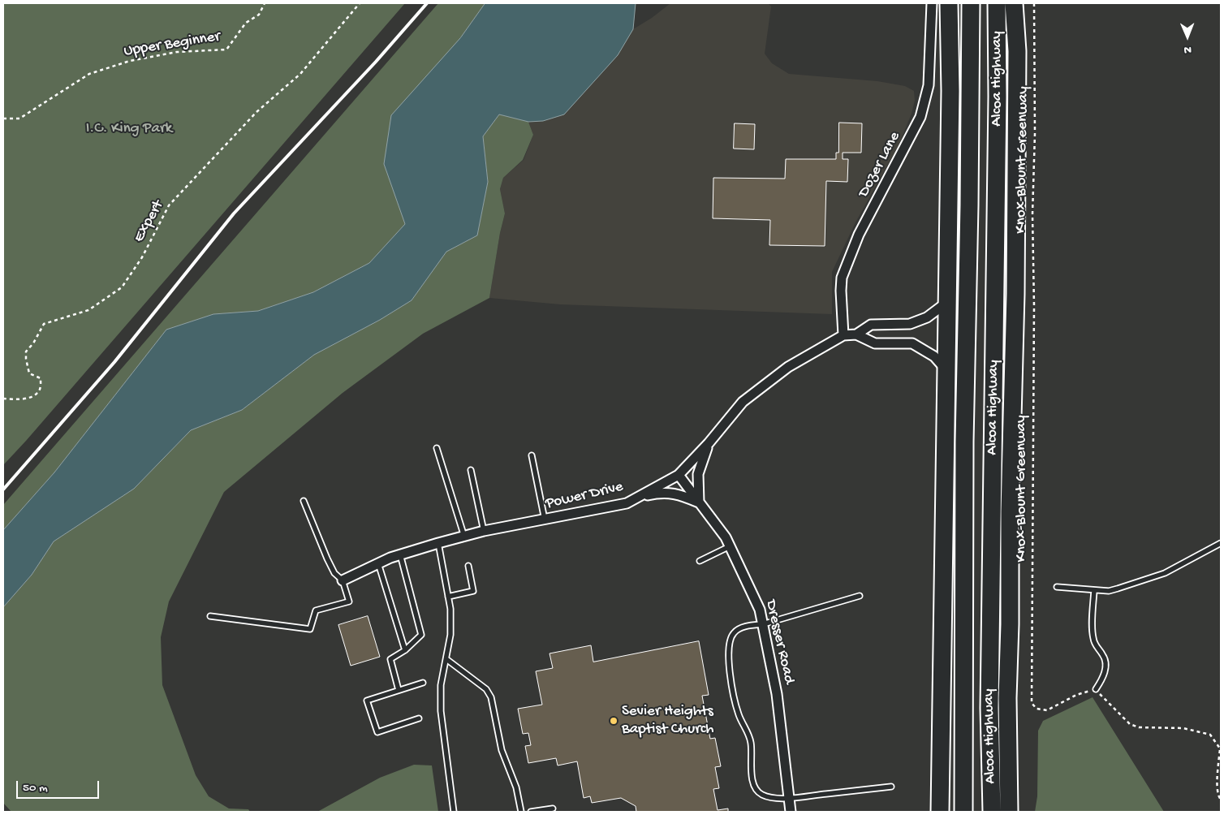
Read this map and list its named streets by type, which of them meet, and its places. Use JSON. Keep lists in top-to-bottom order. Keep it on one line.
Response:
{"streets":{"highway":["Alcoa Highway"],"street":["Dozer Lane","Power Drive","Dresser Road"],"path":["Upper Beginner","Knox-Blount Greenway","Expert"]},"crossings":[["Dozer Lane","Power Drive"],["Power Drive","Dresser Road"]],"parks":["I.C. King Park"],"places":["Sevier Heights Baptist Church"],"scale_bar":"50 m","north":"bottom"}
